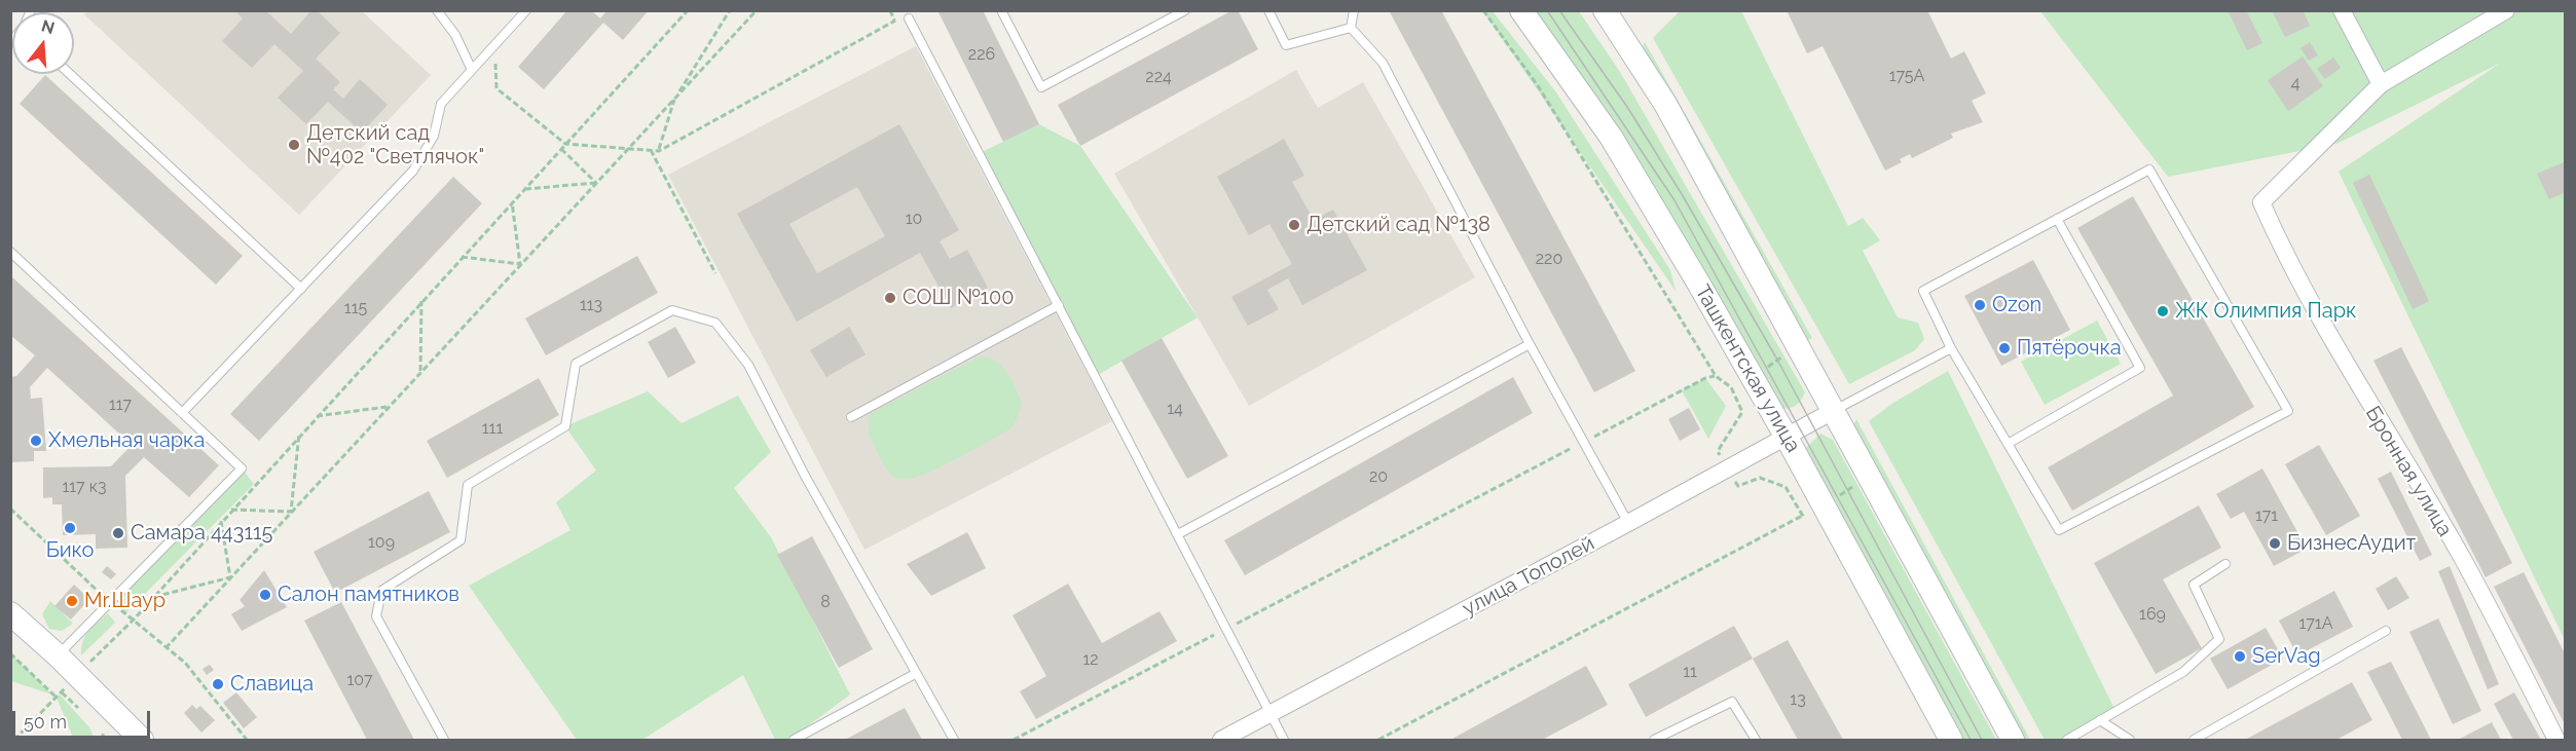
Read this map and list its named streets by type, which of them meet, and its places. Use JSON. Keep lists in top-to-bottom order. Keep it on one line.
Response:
{"streets":{"main road":["Ташкентская улица"],"street":["Бронная улица","улица Тополей"]},"crossings":[["Ташкентская улица","улица Тополей"]],"places":["Детский сад №402 \"Светлячок\"","Детский сад №138","СОШ №100","Ozon","ЖК Олимпия Парк","Пятёрочка","Хмельная чарка","Бико","Самара 443115","БизнесАудит","Салон памятников","Mr.Шаур","SerVag","Славица"],"house_numbers":["226","175А","224","4","10","220","113","115","117","14","111","20","117 к3","171","109","8","169","171А","12","11","107","13"],"scale_bar":"50 m","north":"top"}
